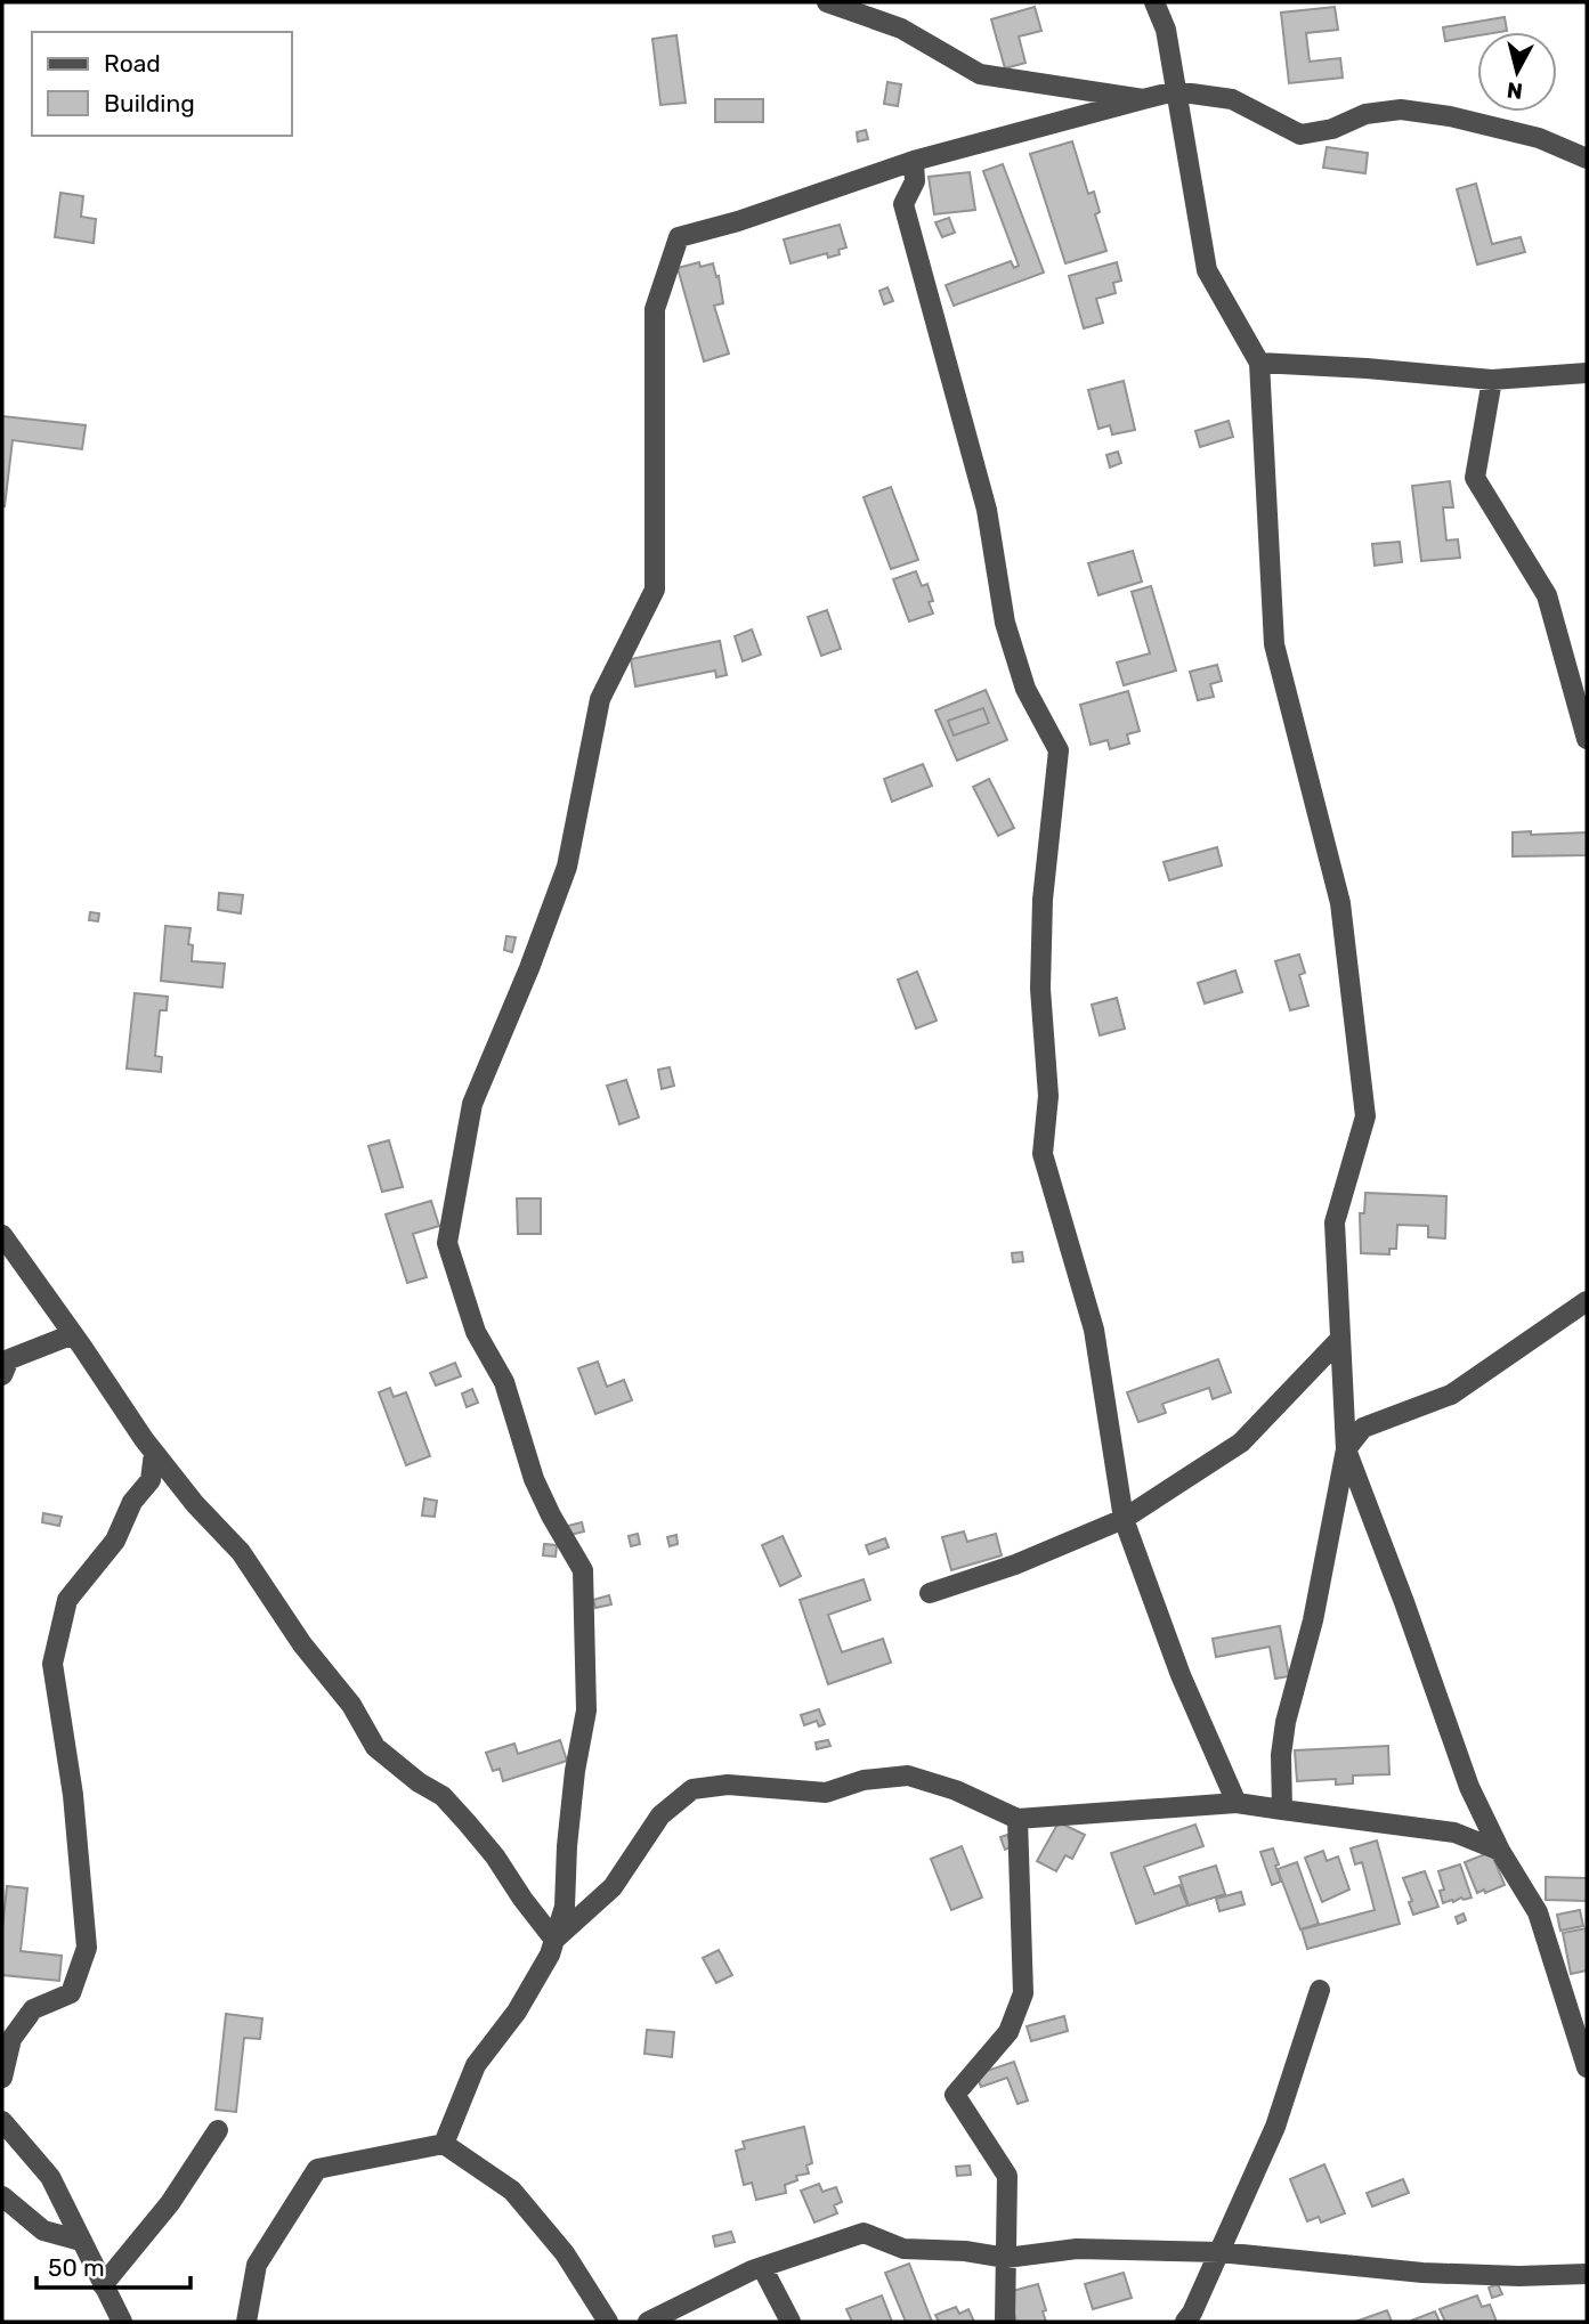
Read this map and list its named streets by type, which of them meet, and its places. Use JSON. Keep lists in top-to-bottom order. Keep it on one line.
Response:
{"legend":["Road","Building"],"scale_bar":"50 m","north":"bottom"}
